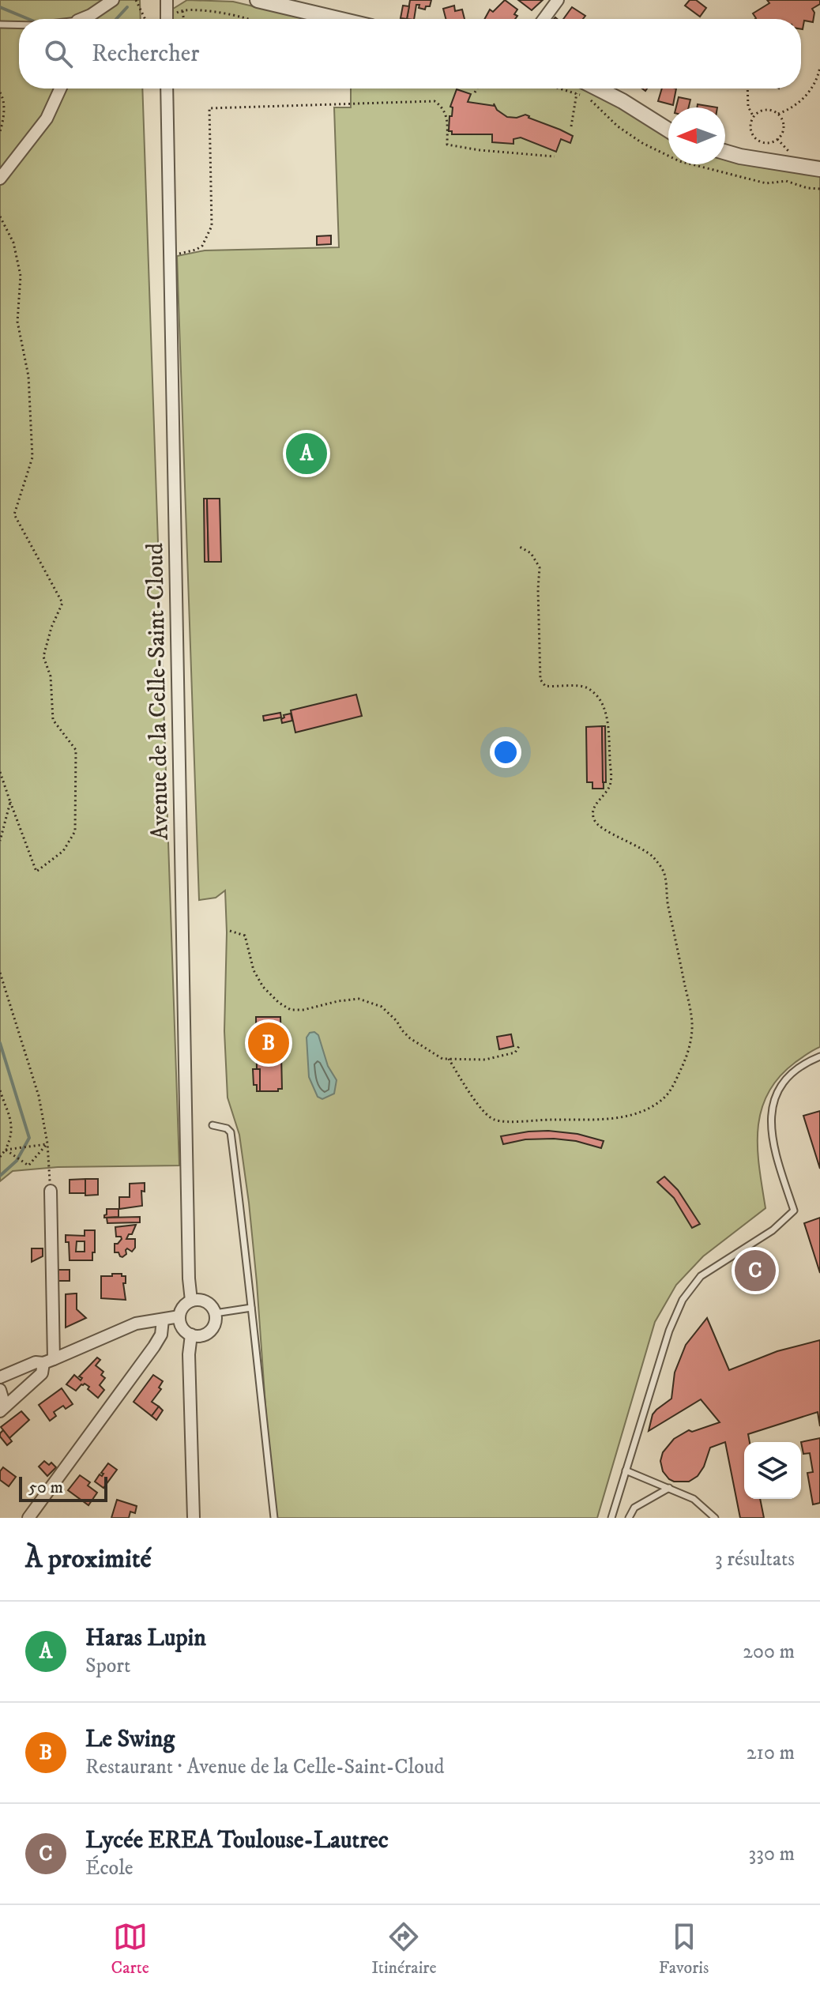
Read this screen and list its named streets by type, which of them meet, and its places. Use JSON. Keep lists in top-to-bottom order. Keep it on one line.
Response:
{"streets":{"street":["Avenue de la Celle-Saint-Cloud"]},"scale_bar":"50 m","north":"left","page":{"search":"Rechercher","pins":["A","B","C"],"scale":"50 m","heading":["À proximité","3 résultats"],"list":[{"mark":"A","name":"Haras Lupin","note":"Sport","value":"200 m"},{"mark":"B","name":"Le Swing","note":"Restaurant · Avenue de la Celle-Saint-Cloud","value":"210 m"},{"mark":"C","name":"Lycée EREA Toulouse-Lautrec","note":"École","value":"330 m"}],"nav":["Carte","Itinéraire","Favoris"]}}
